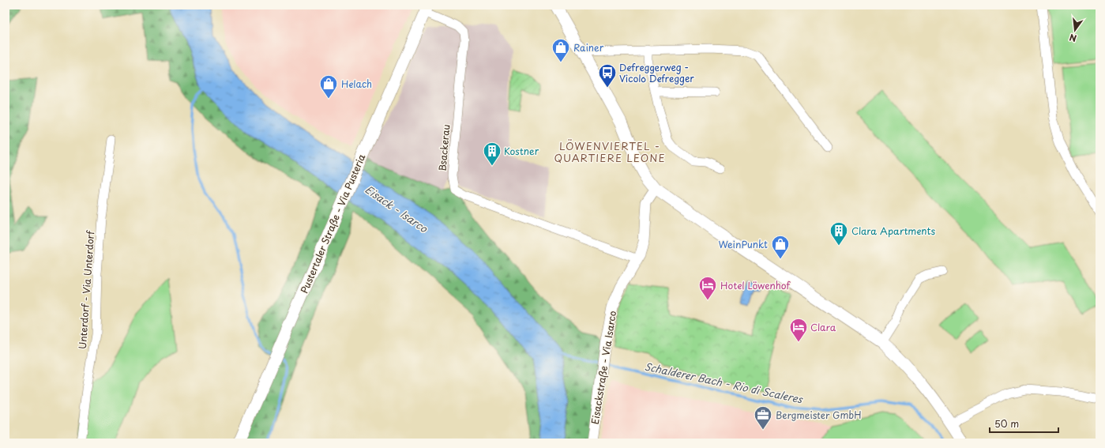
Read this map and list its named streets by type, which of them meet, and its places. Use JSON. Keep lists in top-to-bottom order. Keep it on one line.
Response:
{"streets":{"main road":["Pustertaler Straße - Via Pusteria"],"street":["Bsackerau","Unterdorf - Via Unterdorf","Eisackstraße - Via Isarco"]},"crossings":[["Bsackerau","Pustertaler Straße - Via Pusteria"],["Bsackerau","Eisackstraße - Via Isarco"]],"districts":["LÖWENVIERTEL - QUARTIERE LEONE"],"water":["Eisack - Isarco","Schalderer Bach - Rio di Scaleres"],"places":{"shop":["Rainer","Helach","WeinPunkt"],"bus stop":["Defreggerweg - Vicolo Defregger"],"building":["Kostner","Clara Apartments"],"hotel":["Hotel Löwenhof","Clara"],"office":["Bergmeister GmbH"]},"scale_bar":"50 m","north":"bottom"}
